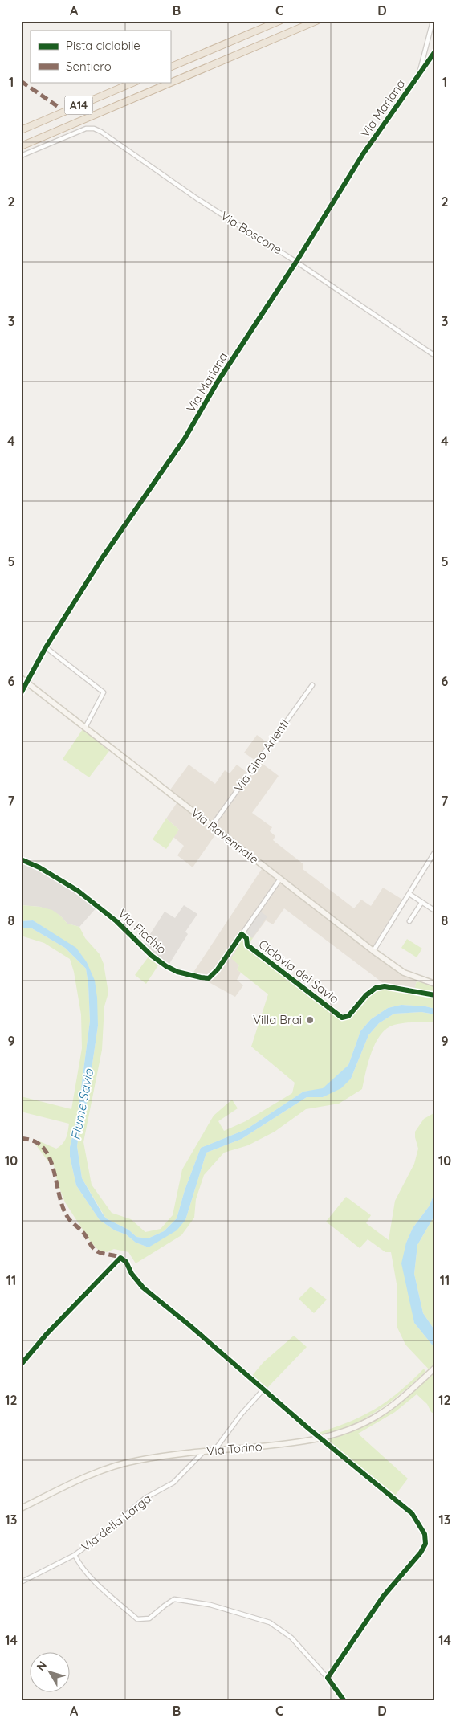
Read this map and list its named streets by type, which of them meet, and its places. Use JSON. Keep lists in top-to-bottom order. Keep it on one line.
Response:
{"streets":{"highway":["A14"],"main road":["Via Ravennate","Via Torino"],"street":["Via Mariana","Via Boscone","Via Gino Arienti","Via Ficchio","Via della Larga"],"cycle path":["Ciclovia del Savio"]},"crossings":[["Via Mariana","Via Boscone"],["Via Mariana","Via Ravennate"],["Via Gino Arienti","Via Ravennate"],["Via Ravennate","Via Ficchio"],["Via Torino","Via della Larga"]],"water":["Fiume Savio"],"places":["Villa Brai"],"legend":["Pista ciclabile","Sentiero"],"north":"top left","grid":{"columns":["A","B","C","D"],"rows":["1","2","3","4","5","6","7","8","9","10","11","12","13","14"]}}
